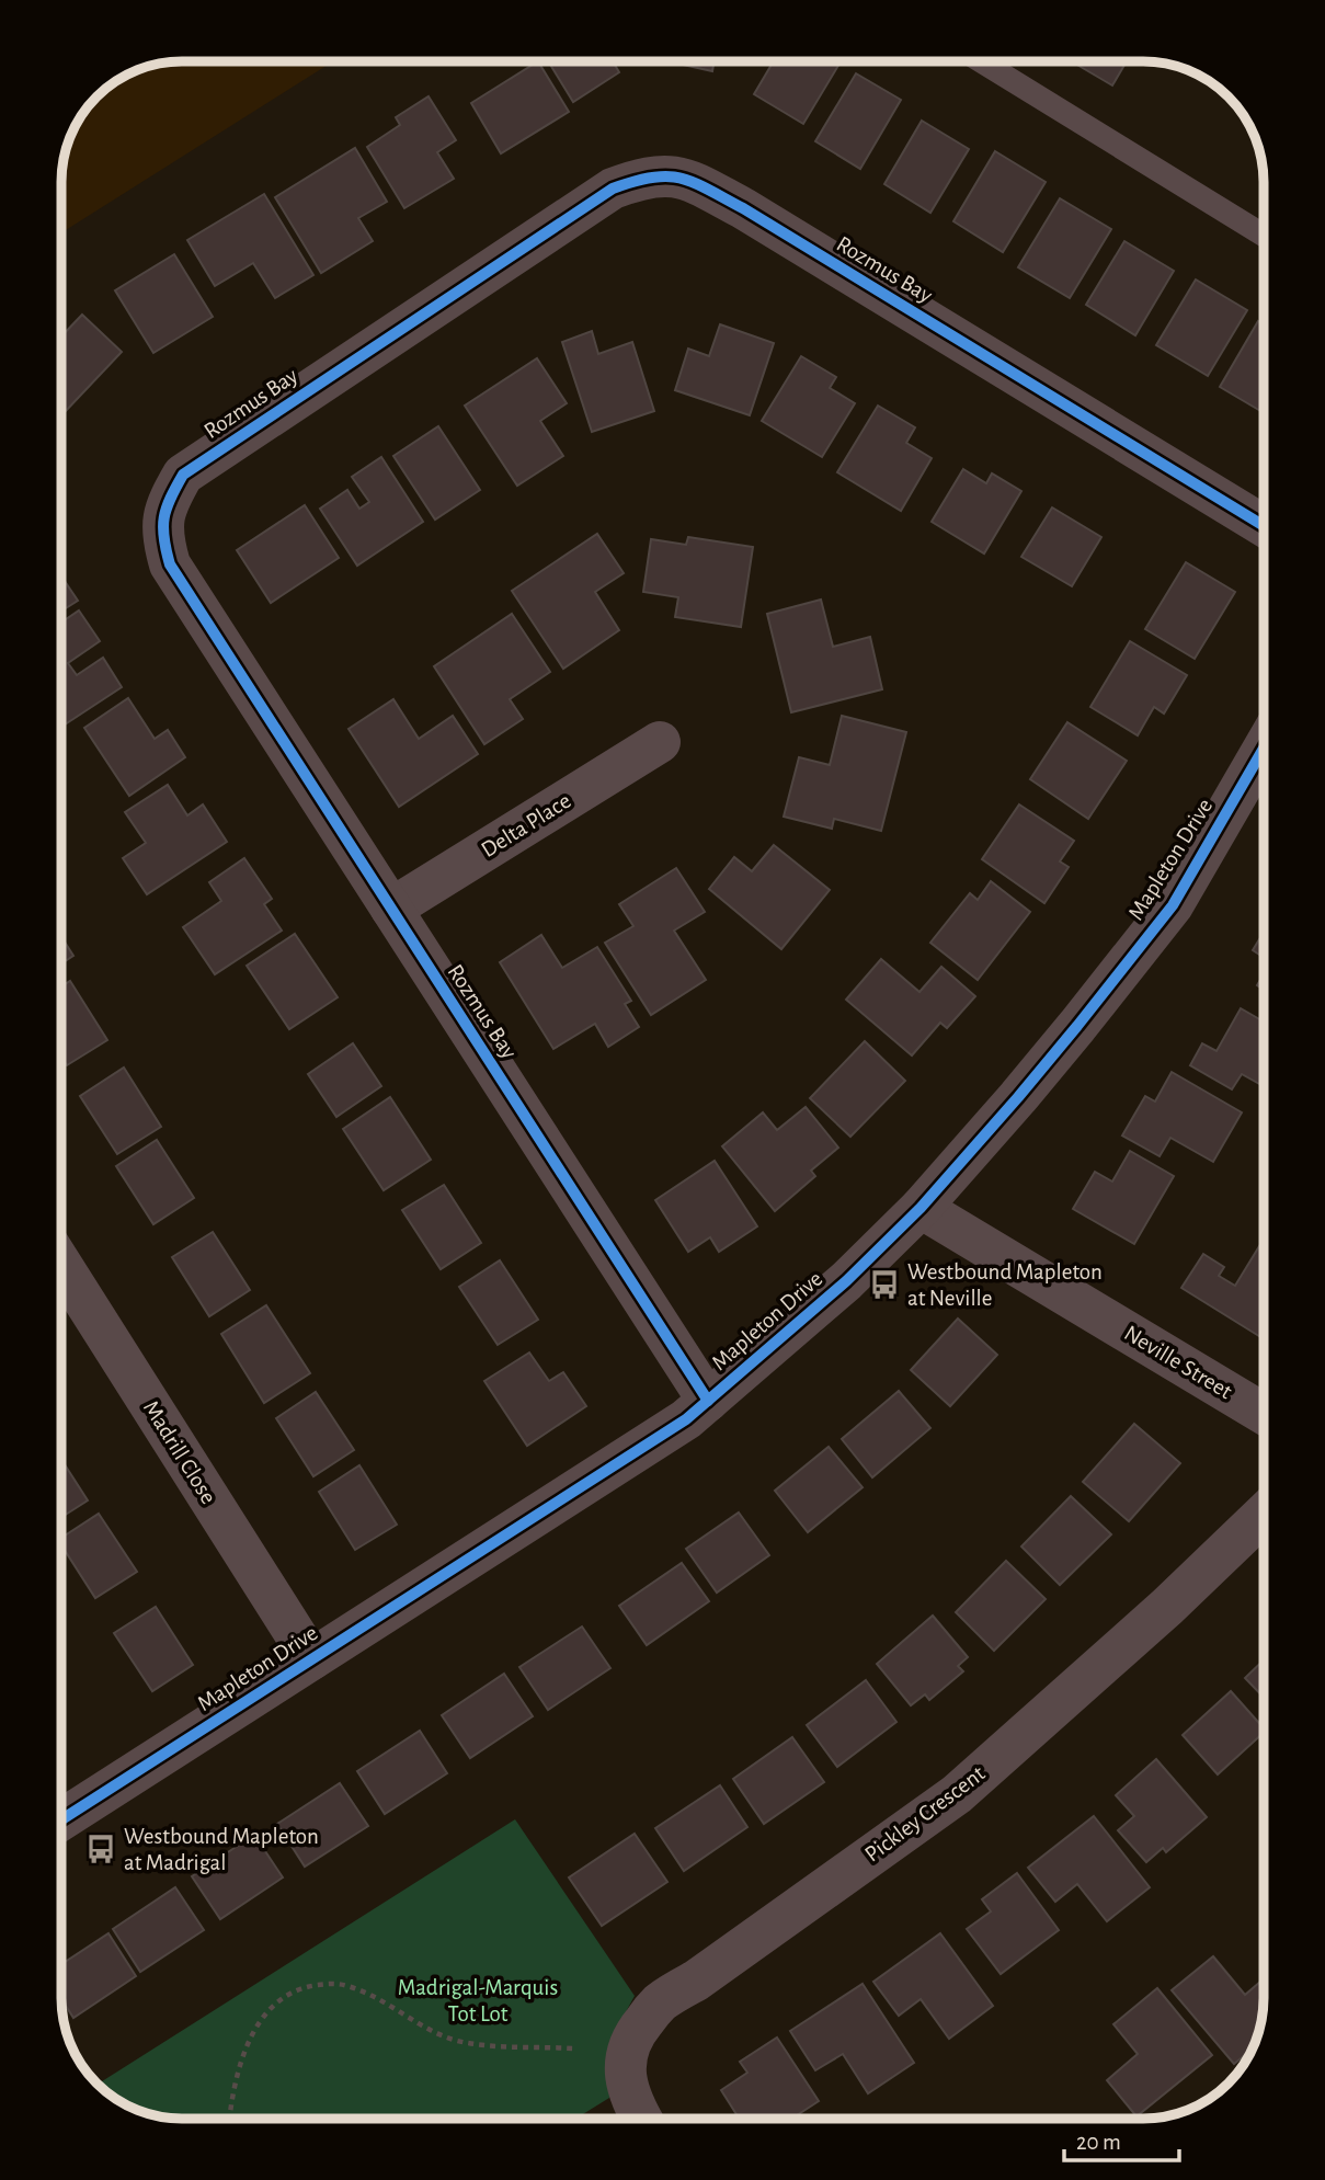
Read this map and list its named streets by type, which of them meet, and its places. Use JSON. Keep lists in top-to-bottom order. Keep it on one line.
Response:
{"streets":{"street":["Rozmus Bay","Delta Place","Mapleton Drive","Neville Street","Madrill Close","Pickley Crescent"]},"crossings":[["Rozmus Bay","Delta Place"],["Rozmus Bay","Mapleton Drive"],["Mapleton Drive","Neville Street"],["Mapleton Drive","Madrill Close"]],"parks":["Madrigal-Marquis Tot Lot"],"places":{"bus stop":["Westbound Mapleton at Neville","Westbound Mapleton at Madrigal"]},"scale_bar":"20 m"}
